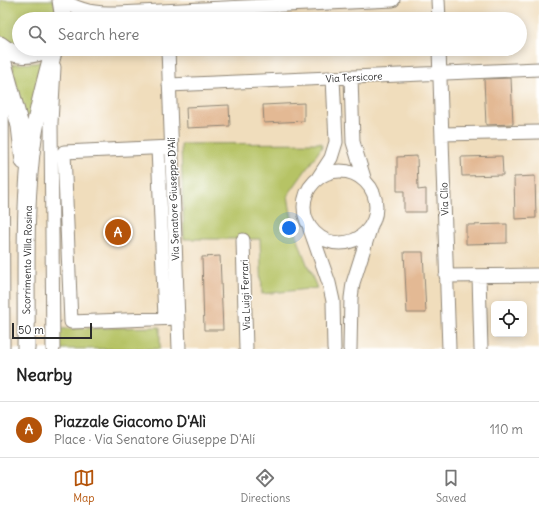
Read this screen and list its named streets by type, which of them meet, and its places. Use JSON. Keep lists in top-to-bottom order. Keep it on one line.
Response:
{"streets":{"main road":["Scorrimento Villa Rosina"],"street":["Via Tersicore","Via Senatore Giuseppe D'Alí","Via Clio","Via Luigi Ferrari"]},"crossings":[["Via Tersicore","Via Senatore Giuseppe D'Alí"],["Via Tersicore","Via Clio"]],"scale_bar":"50 m","page":{"search":"Search here","pins":"A","scale":"50 m","heading":"Nearby","list":[{"mark":"A","name":"Piazzale Giacomo D'Alì","note":"Place · Via Senatore Giuseppe D'Alí","value":"110 m"}],"nav":["Map","Directions","Saved"]}}
